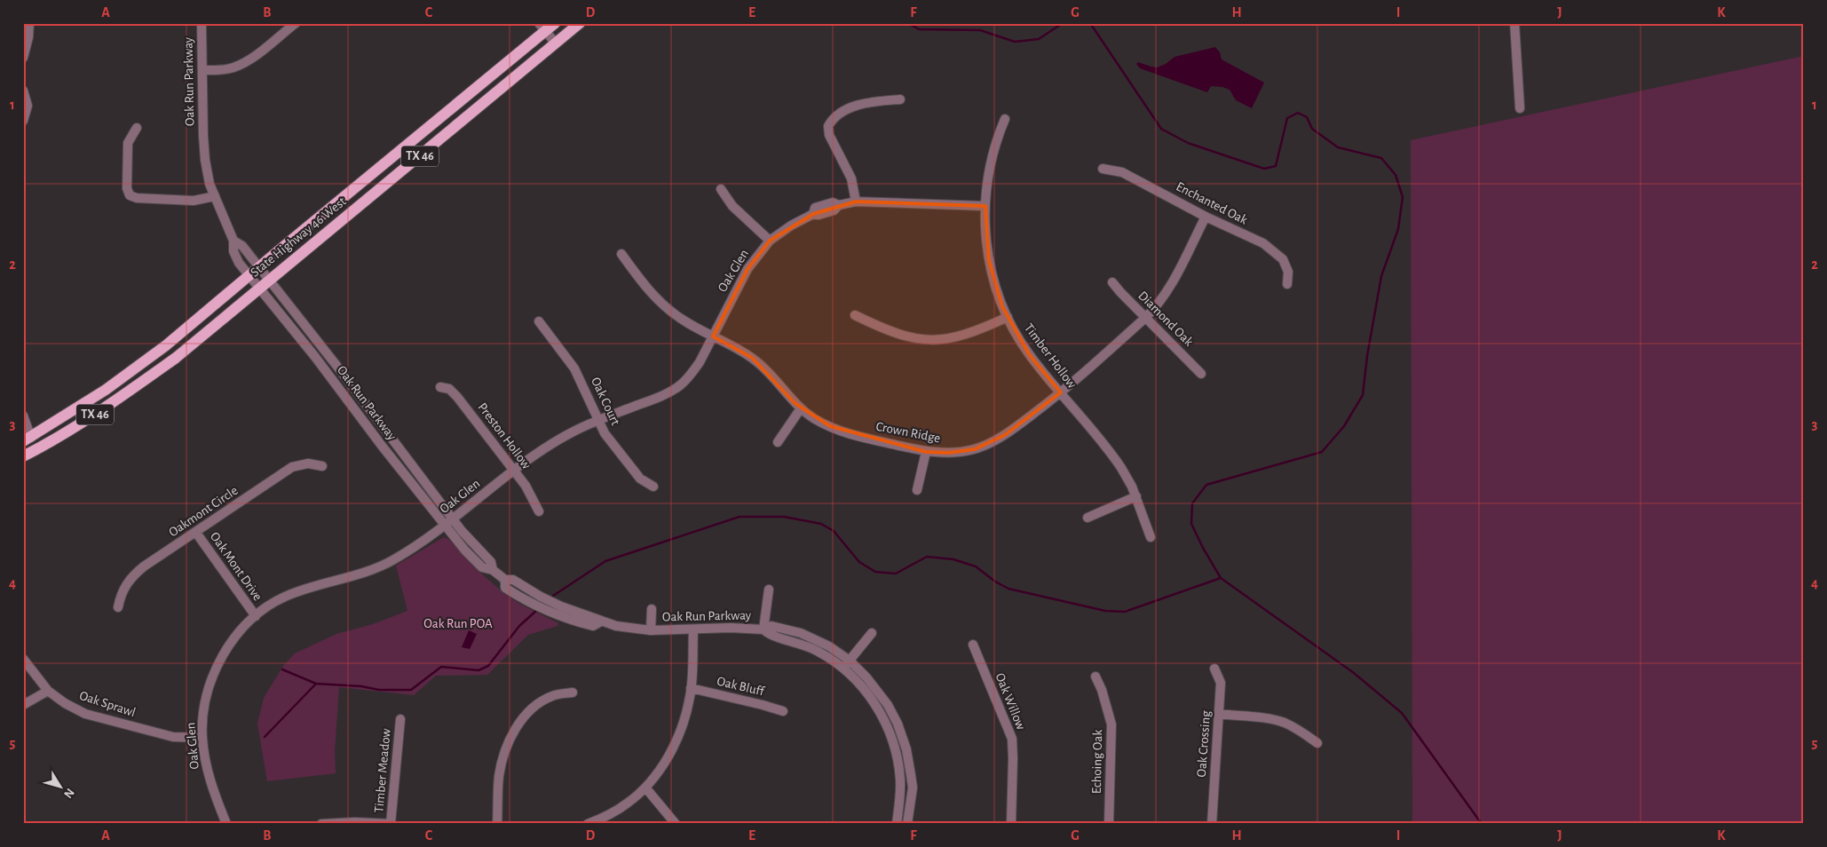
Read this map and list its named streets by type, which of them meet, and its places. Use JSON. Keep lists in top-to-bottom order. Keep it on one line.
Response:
{"streets":{"main road":["TX 46","State Highway 46 West"],"street":["Oak Run Parkway","Enchanted Oak","Oak Glen","Diamond Oak","Timber Hollow","Oak Court","Crown Ridge","Preston Hollow","Oakmont Circle","Oak Mont Drive","Oak Bluff","Oak Willow","Oak Sprawl","Oak Crossing","Echoing Oak","Timber Meadow"]},"crossings":[["Oak Run Parkway","State Highway 46 West"],["Oak Run Parkway","Oak Glen"],["Enchanted Oak","Crown Ridge"],["Oak Glen","Timber Hollow"],["Oak Glen","Oak Court"],["Oak Glen","Crown Ridge"],["Oak Glen","Preston Hollow"],["Oak Glen","Oak Mont Drive"],["Oak Glen","Oak Sprawl"],["Diamond Oak","Crown Ridge"],["Timber Hollow","Crown Ridge"],["Oakmont Circle","Oak Mont Drive"]],"parks":["Oak Run POA"],"north":"bottom right","grid":{"columns":["A","B","C","D","E","F","G","H","I","J","K"],"rows":["1","2","3","4","5"]}}
